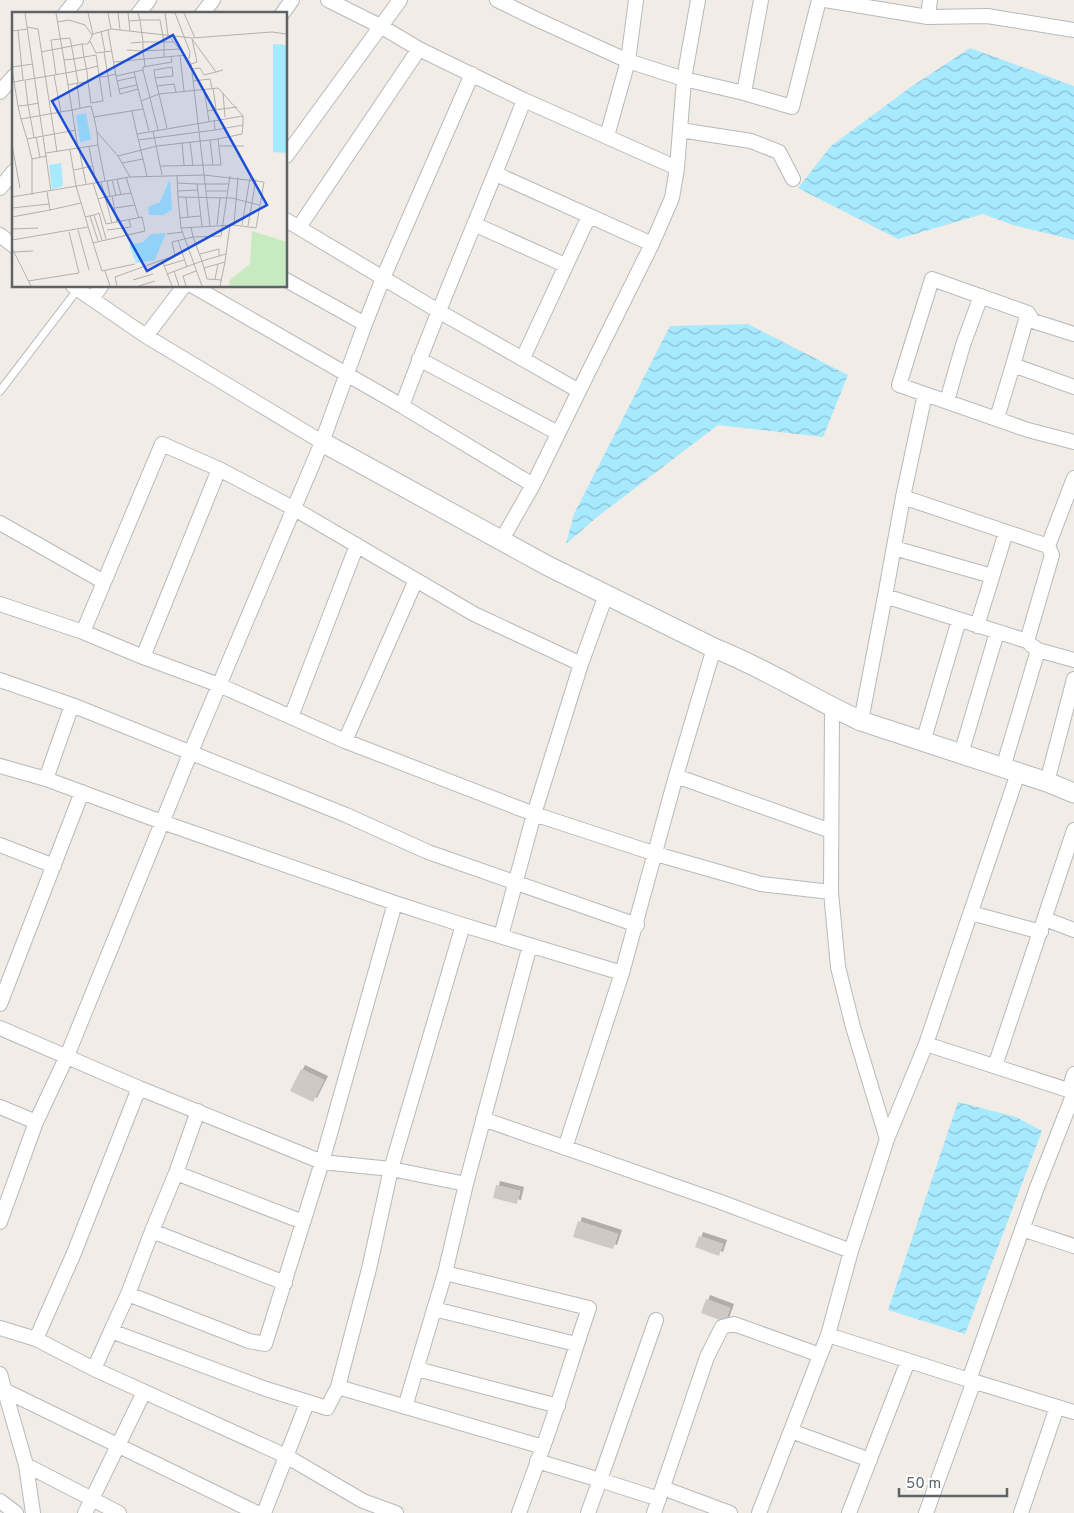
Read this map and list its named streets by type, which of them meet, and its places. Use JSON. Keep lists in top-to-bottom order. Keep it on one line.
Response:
{"scale_bar":"50 m"}
